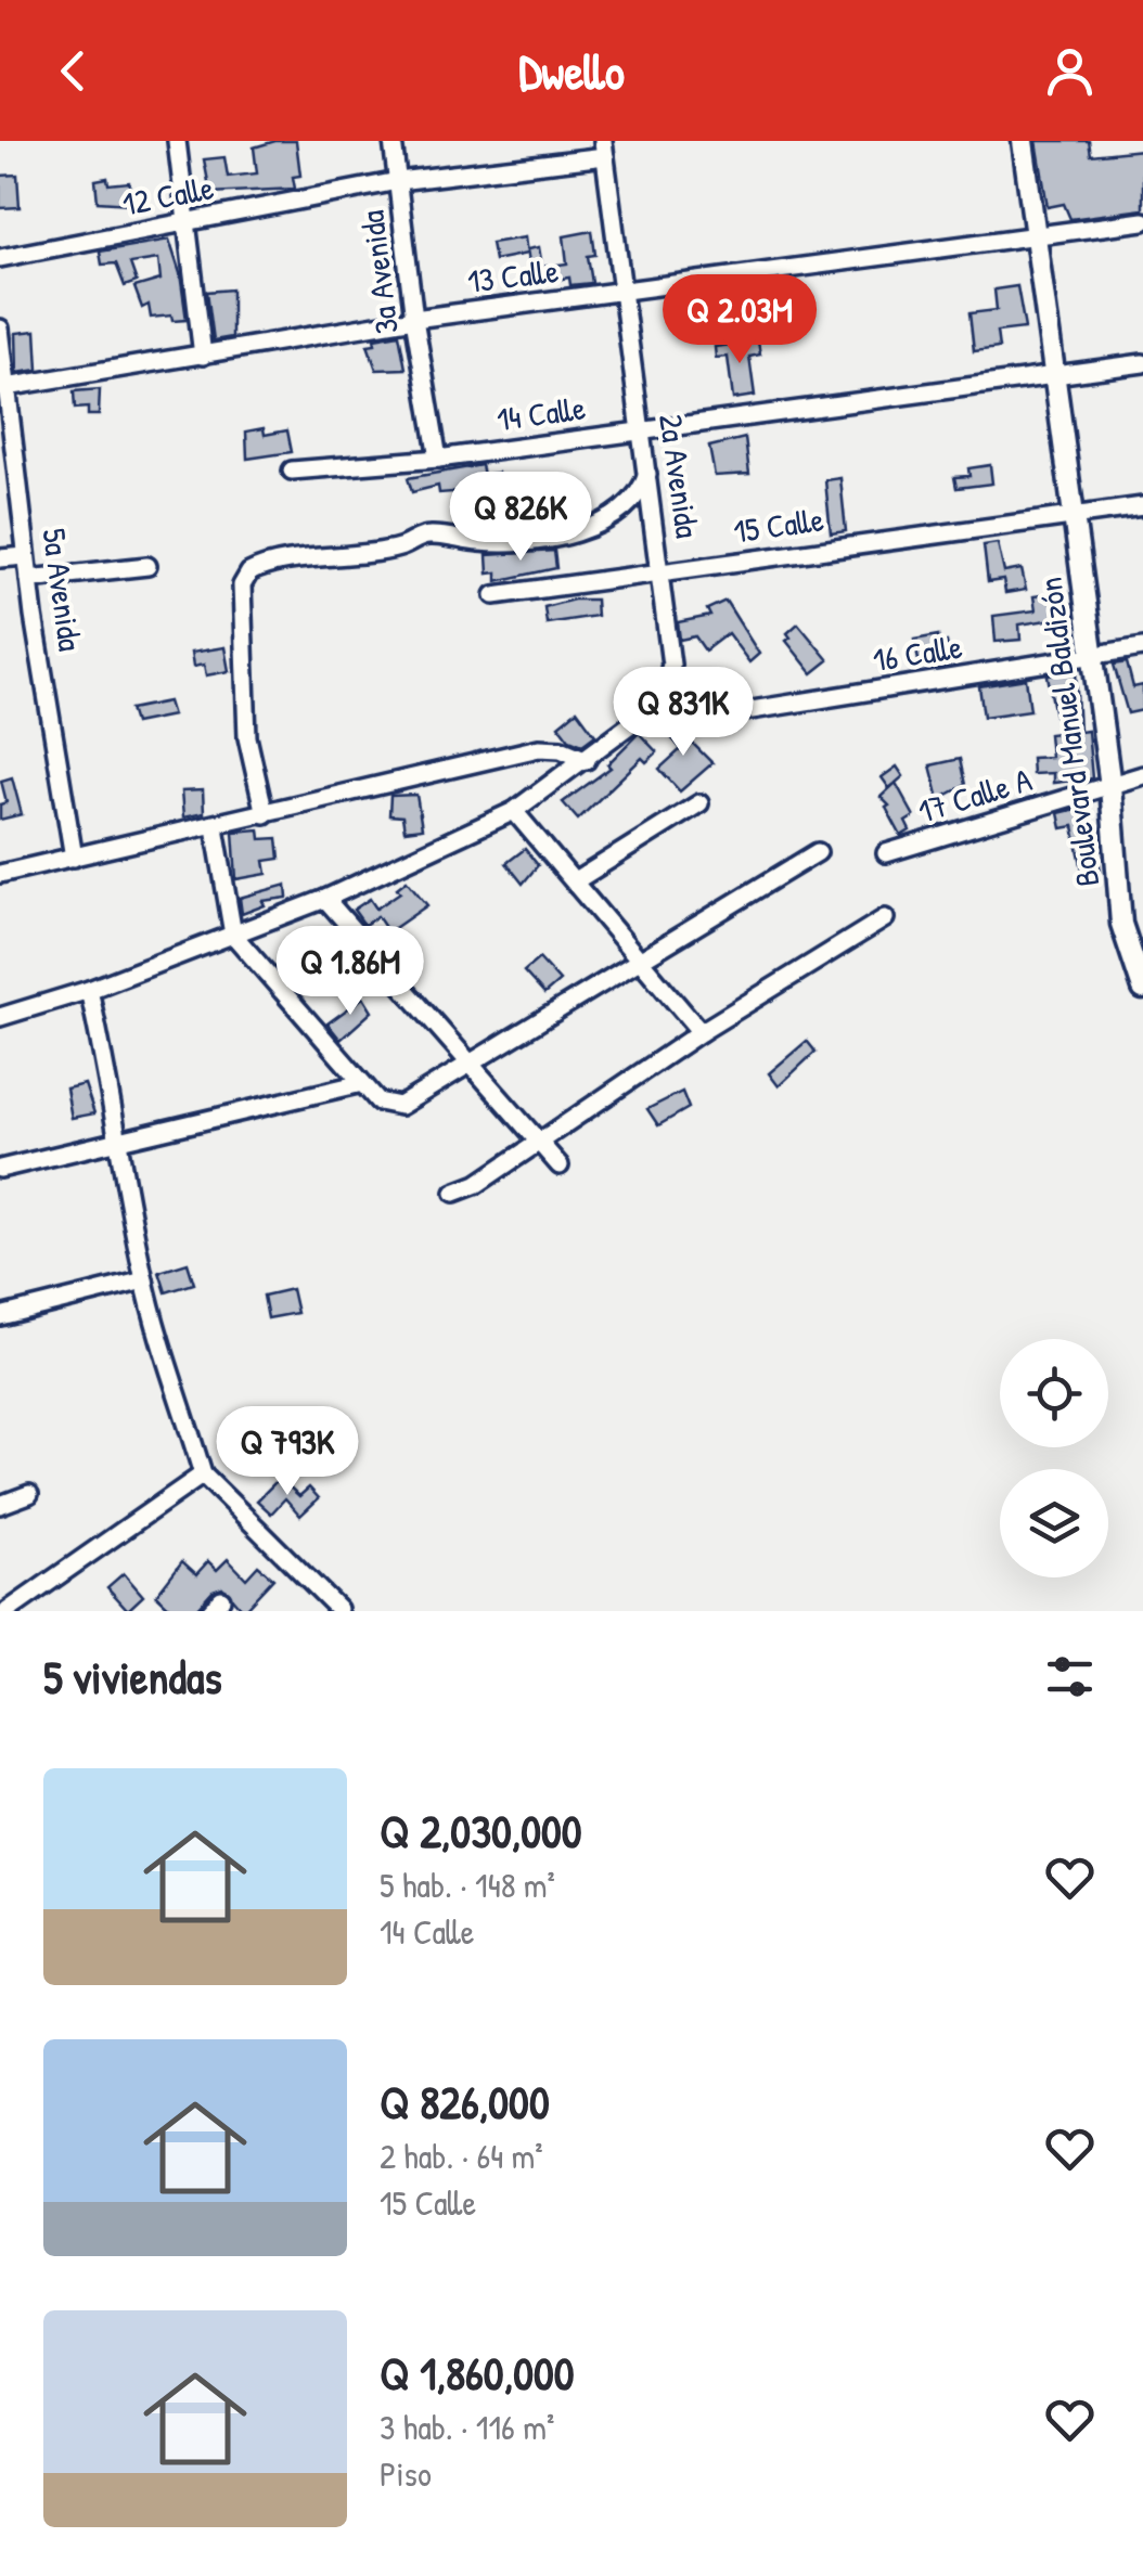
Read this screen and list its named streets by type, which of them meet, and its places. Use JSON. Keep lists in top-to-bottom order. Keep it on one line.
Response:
{"streets":{"main road":["Boulevard Manuel Baldizón"],"street":["12 Calle","3a Avenida","13 Calle","14 Calle","2a Avenida","15 Calle","5a Avenida","16 Calle","17 Calle A"]},"crossings":[["12 Calle","3a Avenida"],["12 Calle","2a Avenida"],["3a Avenida","13 Calle"],["3a Avenida","14 Calle"],["13 Calle","2a Avenida"],["13 Calle","5a Avenida"],["13 Calle","Boulevard Manuel Baldizón"],["14 Calle","2a Avenida"],["14 Calle","Boulevard Manuel Baldizón"],["2a Avenida","15 Calle"],["15 Calle","Boulevard Manuel Baldizón"],["16 Calle","Boulevard Manuel Baldizón"],["Boulevard Manuel Baldizón","17 Calle A"]],"page":{"header":"Dwello","price":["Q 2.03M","Q 826K","Q 831K","Q 1.86M","Q 793K"],"heading":"5 viviendas","list":[{"name":"Q 2,030,000","note":"5 hab. · 148 m² · 14 Calle"},{"name":"Q 826,000","note":"2 hab. · 64 m² · 15 Calle"},{"name":"Q 1,860,000","note":"3 hab. · 116 m² · Piso"}]}}
